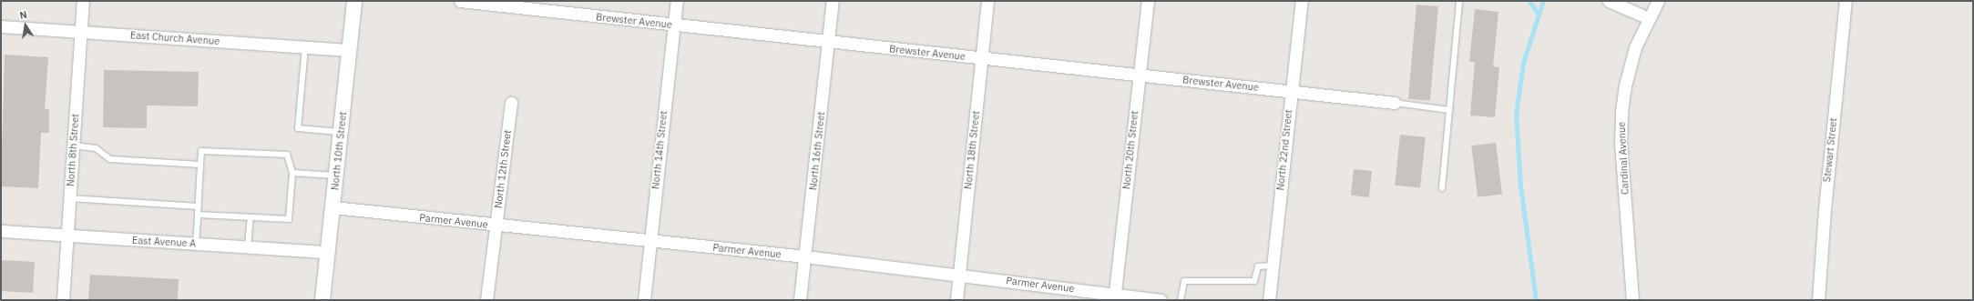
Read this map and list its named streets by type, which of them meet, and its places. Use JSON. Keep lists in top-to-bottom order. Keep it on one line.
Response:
{"streets":{"street":["Brewster Avenue","East Church Avenue","North 8th Street","North 14th Street","North 18th Street","North 20th Street","North 22nd Street","Stewart Street","North 10th Street","North 16th Street","Cardinal Avenue","North 12th Street","Parmer Avenue","East Avenue A"]},"crossings":[["Brewster Avenue","North 14th Street"],["Brewster Avenue","North 18th Street"],["Brewster Avenue","North 20th Street"],["Brewster Avenue","North 22nd Street"],["Brewster Avenue","North 16th Street"],["East Church Avenue","North 8th Street"],["East Church Avenue","North 10th Street"],["North 8th Street","East Avenue A"],["North 14th Street","Parmer Avenue"],["North 18th Street","Parmer Avenue"],["North 20th Street","Parmer Avenue"],["North 10th Street","Parmer Avenue"],["North 10th Street","East Avenue A"],["North 16th Street","Parmer Avenue"],["North 12th Street","Parmer Avenue"]],"north":"top"}
